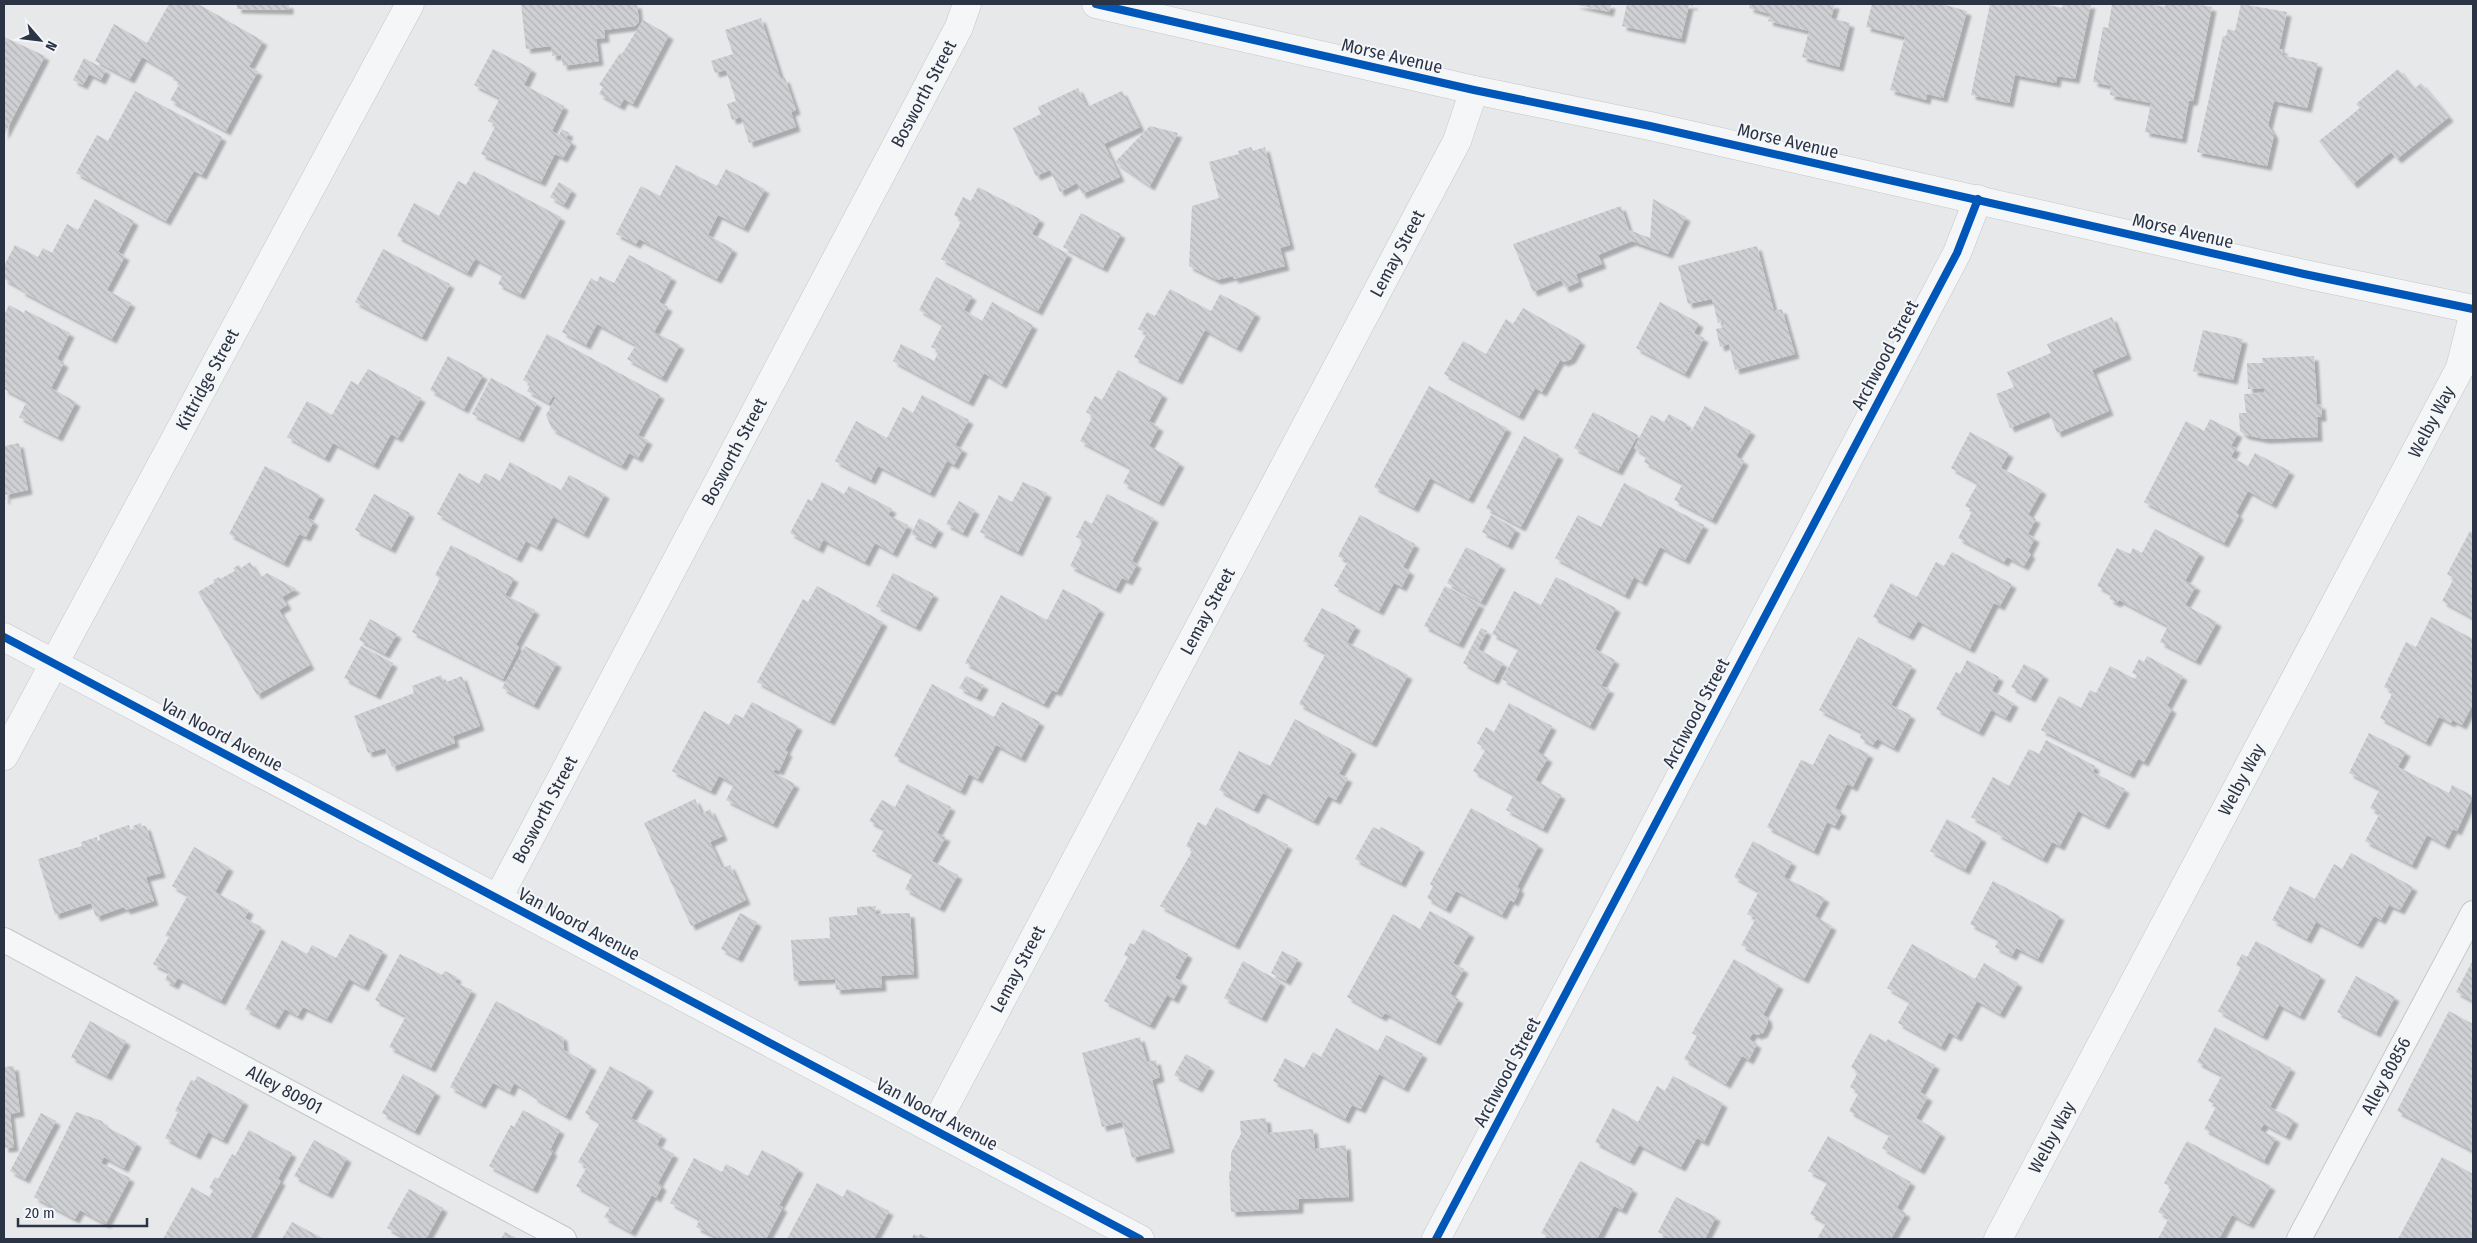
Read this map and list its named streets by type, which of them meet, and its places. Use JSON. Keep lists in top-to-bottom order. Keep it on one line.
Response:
{"streets":{"street":["Morse Avenue","Bosworth Street","Lemay Street","Archwood Street","Kittridge Street","Welby Way","Van Noord Avenue"],"lane":["Alley 80856","Alley 80901"]},"crossings":[["Morse Avenue","Lemay Street"],["Morse Avenue","Archwood Street"],["Bosworth Street","Van Noord Avenue"],["Lemay Street","Van Noord Avenue"],["Kittridge Street","Van Noord Avenue"]],"scale_bar":"20 m","north":"bottom right"}
